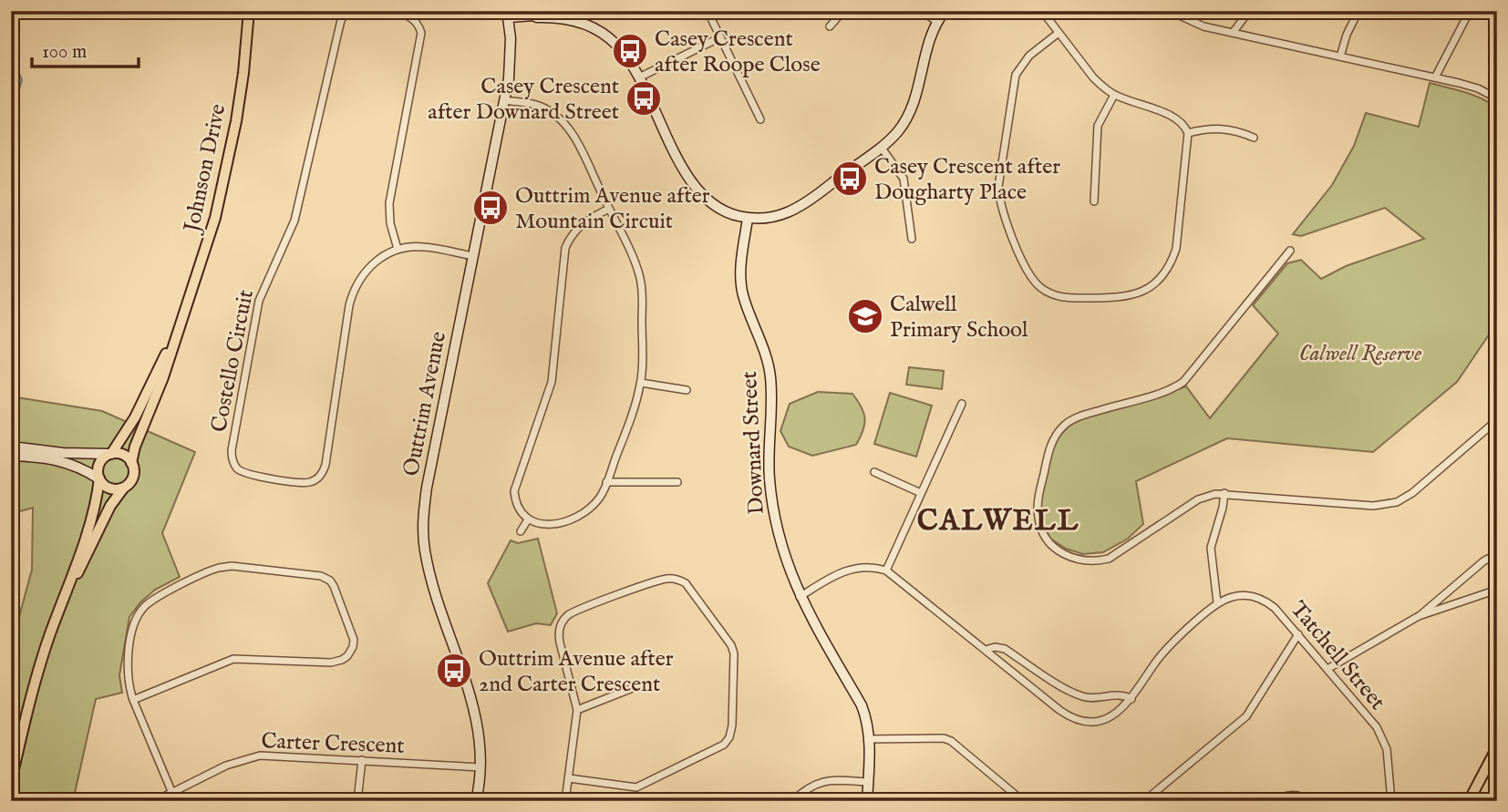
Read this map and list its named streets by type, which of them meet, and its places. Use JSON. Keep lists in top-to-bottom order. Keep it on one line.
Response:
{"streets":{"main road":["Johnson Drive"],"street":["Costello Circuit","Outtrim Avenue","Downard Street","Tatchell Street","Carter Crescent"]},"crossings":[["Costello Circuit","Outtrim Avenue"],["Outtrim Avenue","Carter Crescent"]],"districts":["CALWELL"],"parks":["Calwell Reserve"],"places":{"bus stop":["Casey Crescent after Roope Close","Casey Crescent after Downard Street","Casey Crescent after Dougharty Place","Outtrim Avenue after Mountain Circuit","Outtrim Avenue after 2nd Carter Crescent"],"school or university":["Calwell Primary School"]},"scale_bar":"100 m"}
